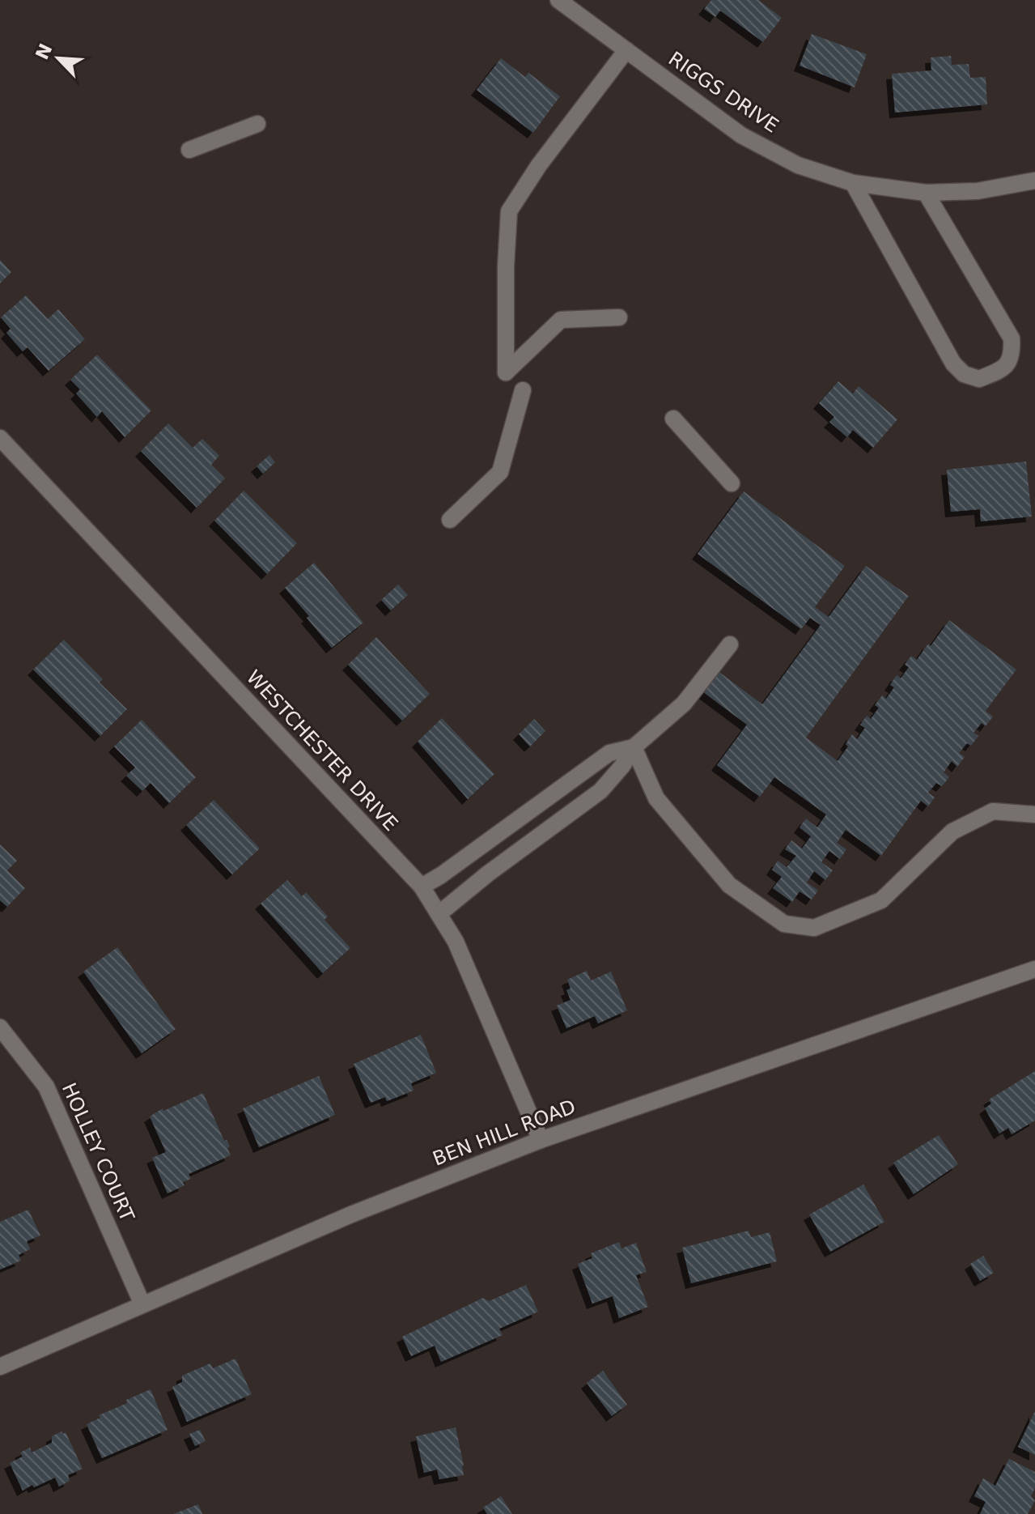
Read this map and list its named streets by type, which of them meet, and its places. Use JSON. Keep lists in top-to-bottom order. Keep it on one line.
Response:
{"streets":{"street":["RIGGS DRIVE","WESTCHESTER DRIVE","BEN HILL ROAD","HOLLEY COURT"]},"crossings":[["WESTCHESTER DRIVE","BEN HILL ROAD"],["BEN HILL ROAD","HOLLEY COURT"]],"north":"top left"}
